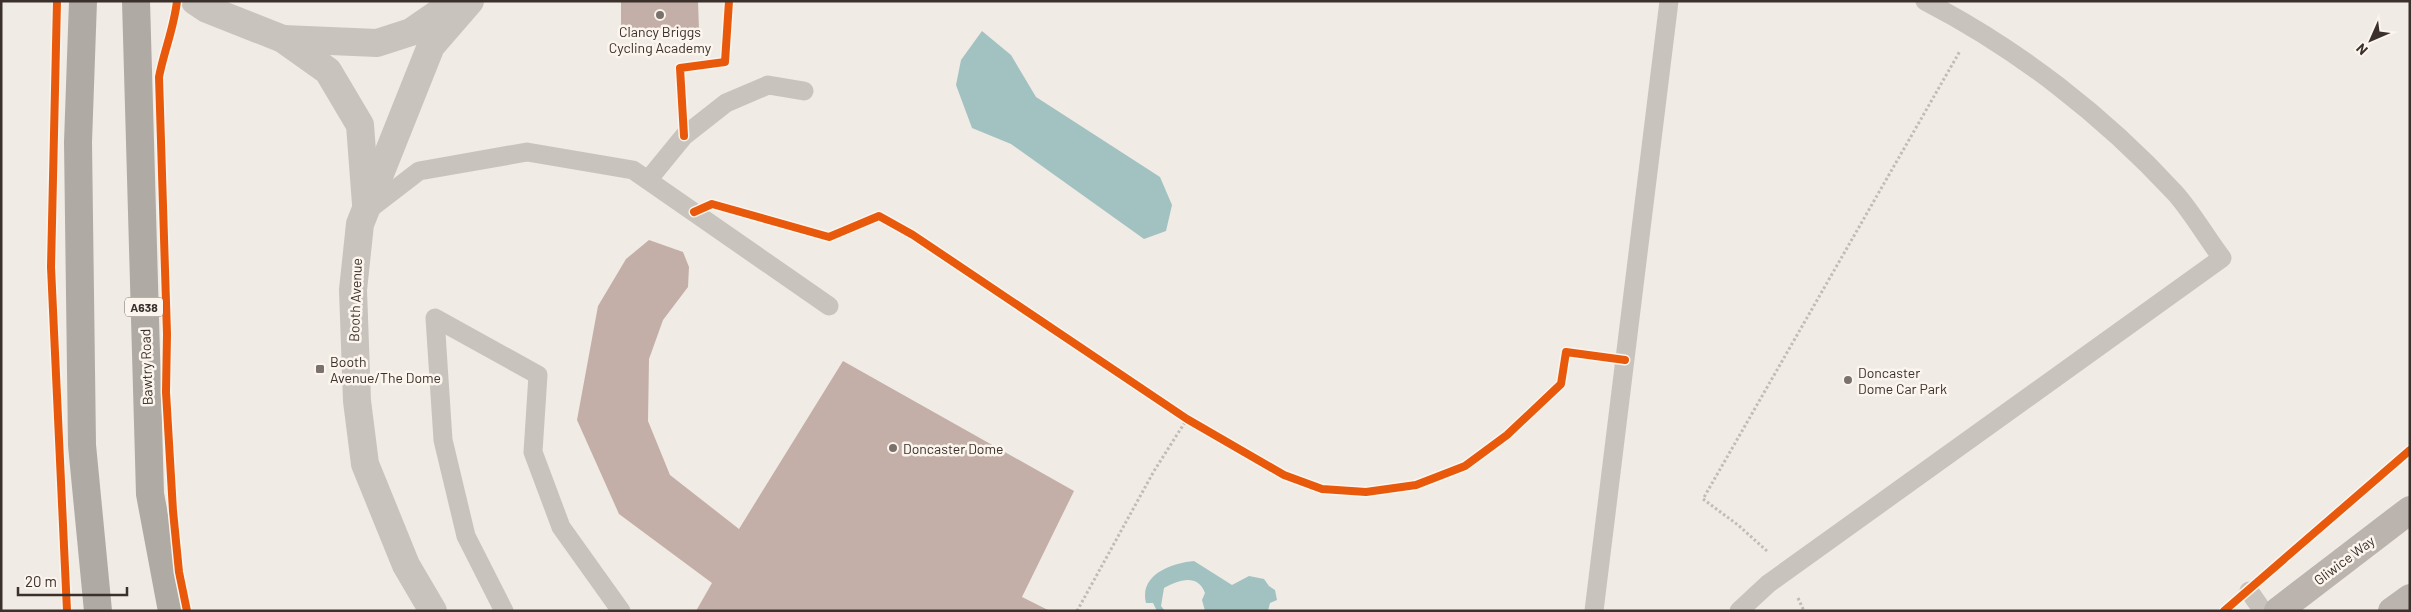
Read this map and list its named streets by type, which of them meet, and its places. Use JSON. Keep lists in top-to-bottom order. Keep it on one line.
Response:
{"streets":{"highway":["A638","Bawtry Road"],"street":["Booth Avenue","Gliwice Way"]},"places":{"other":["Clancy Briggs Cycling Academy","Doncaster Dome Car Park","Doncaster Dome"],"transit":["Booth Avenue/The Dome"]},"scale_bar":"20 m","north":"bottom left"}
